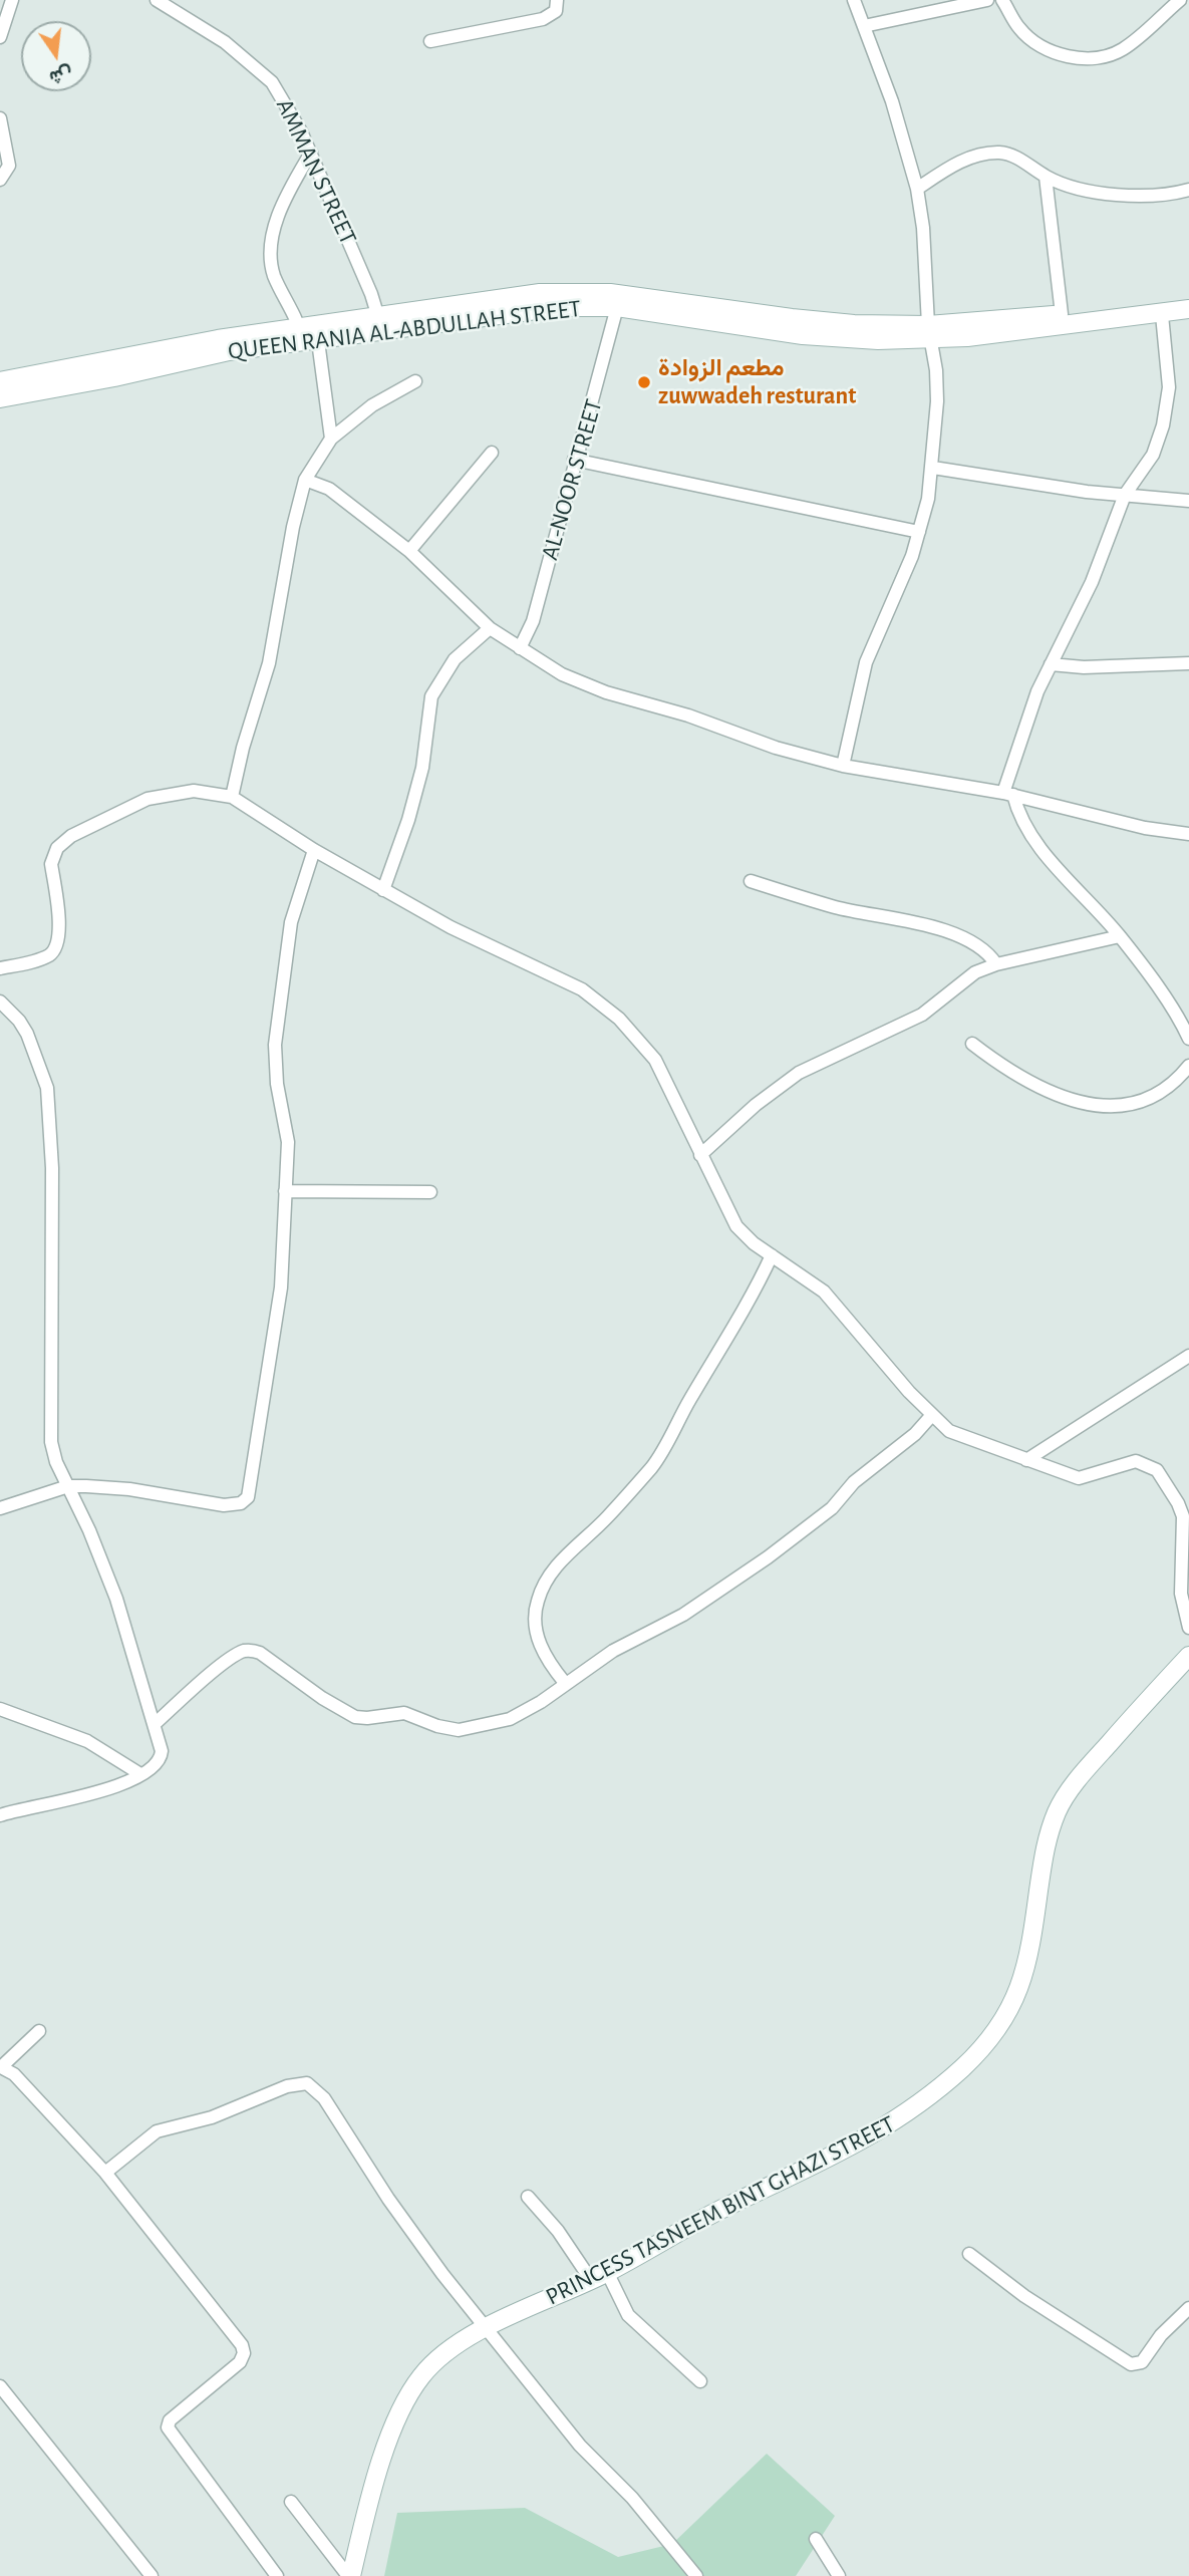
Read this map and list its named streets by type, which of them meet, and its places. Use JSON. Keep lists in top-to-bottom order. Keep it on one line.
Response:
{"streets":{"main road":["QUEEN RANIA AL-ABDULLAH STREET","PRINCESS TASNEEM BINT GHAZI STREET"],"street":["AMMAN STREET","AL-NOOR STREET"]},"crossings":[["AMMAN STREET","QUEEN RANIA AL-ABDULLAH STREET"],["QUEEN RANIA AL-ABDULLAH STREET","AL-NOOR STREET"]],"places":["مطعم الزوادة zuwwadeh resturant"],"north":"bottom"}
